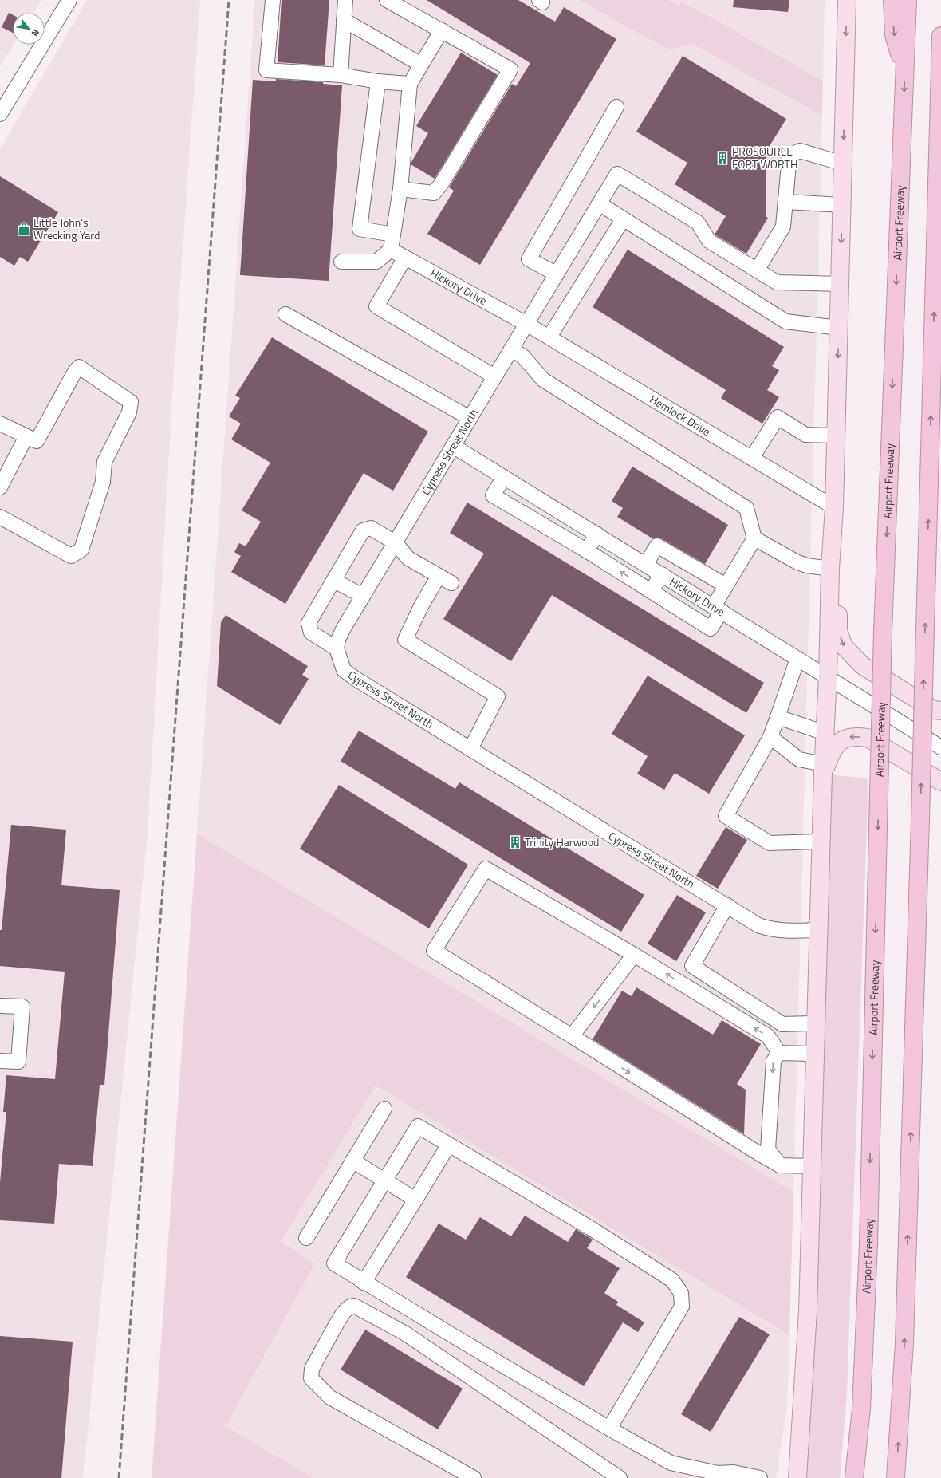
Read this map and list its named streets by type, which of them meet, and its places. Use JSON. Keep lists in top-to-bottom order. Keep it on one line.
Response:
{"streets":{"highway":["Airport Freeway"],"street":["Hickory Drive","Hemlock Drive","Cypress Street North"]},"crossings":[["Hickory Drive","Hemlock Drive"],["Hickory Drive","Cypress Street North"],["Hemlock Drive","Cypress Street North"]],"places":{"building":["PROSOURCE FORT WORTH","Trinity Harwood"],"shop":["Little John's Wrecking Yard"]},"north":"bottom right"}
